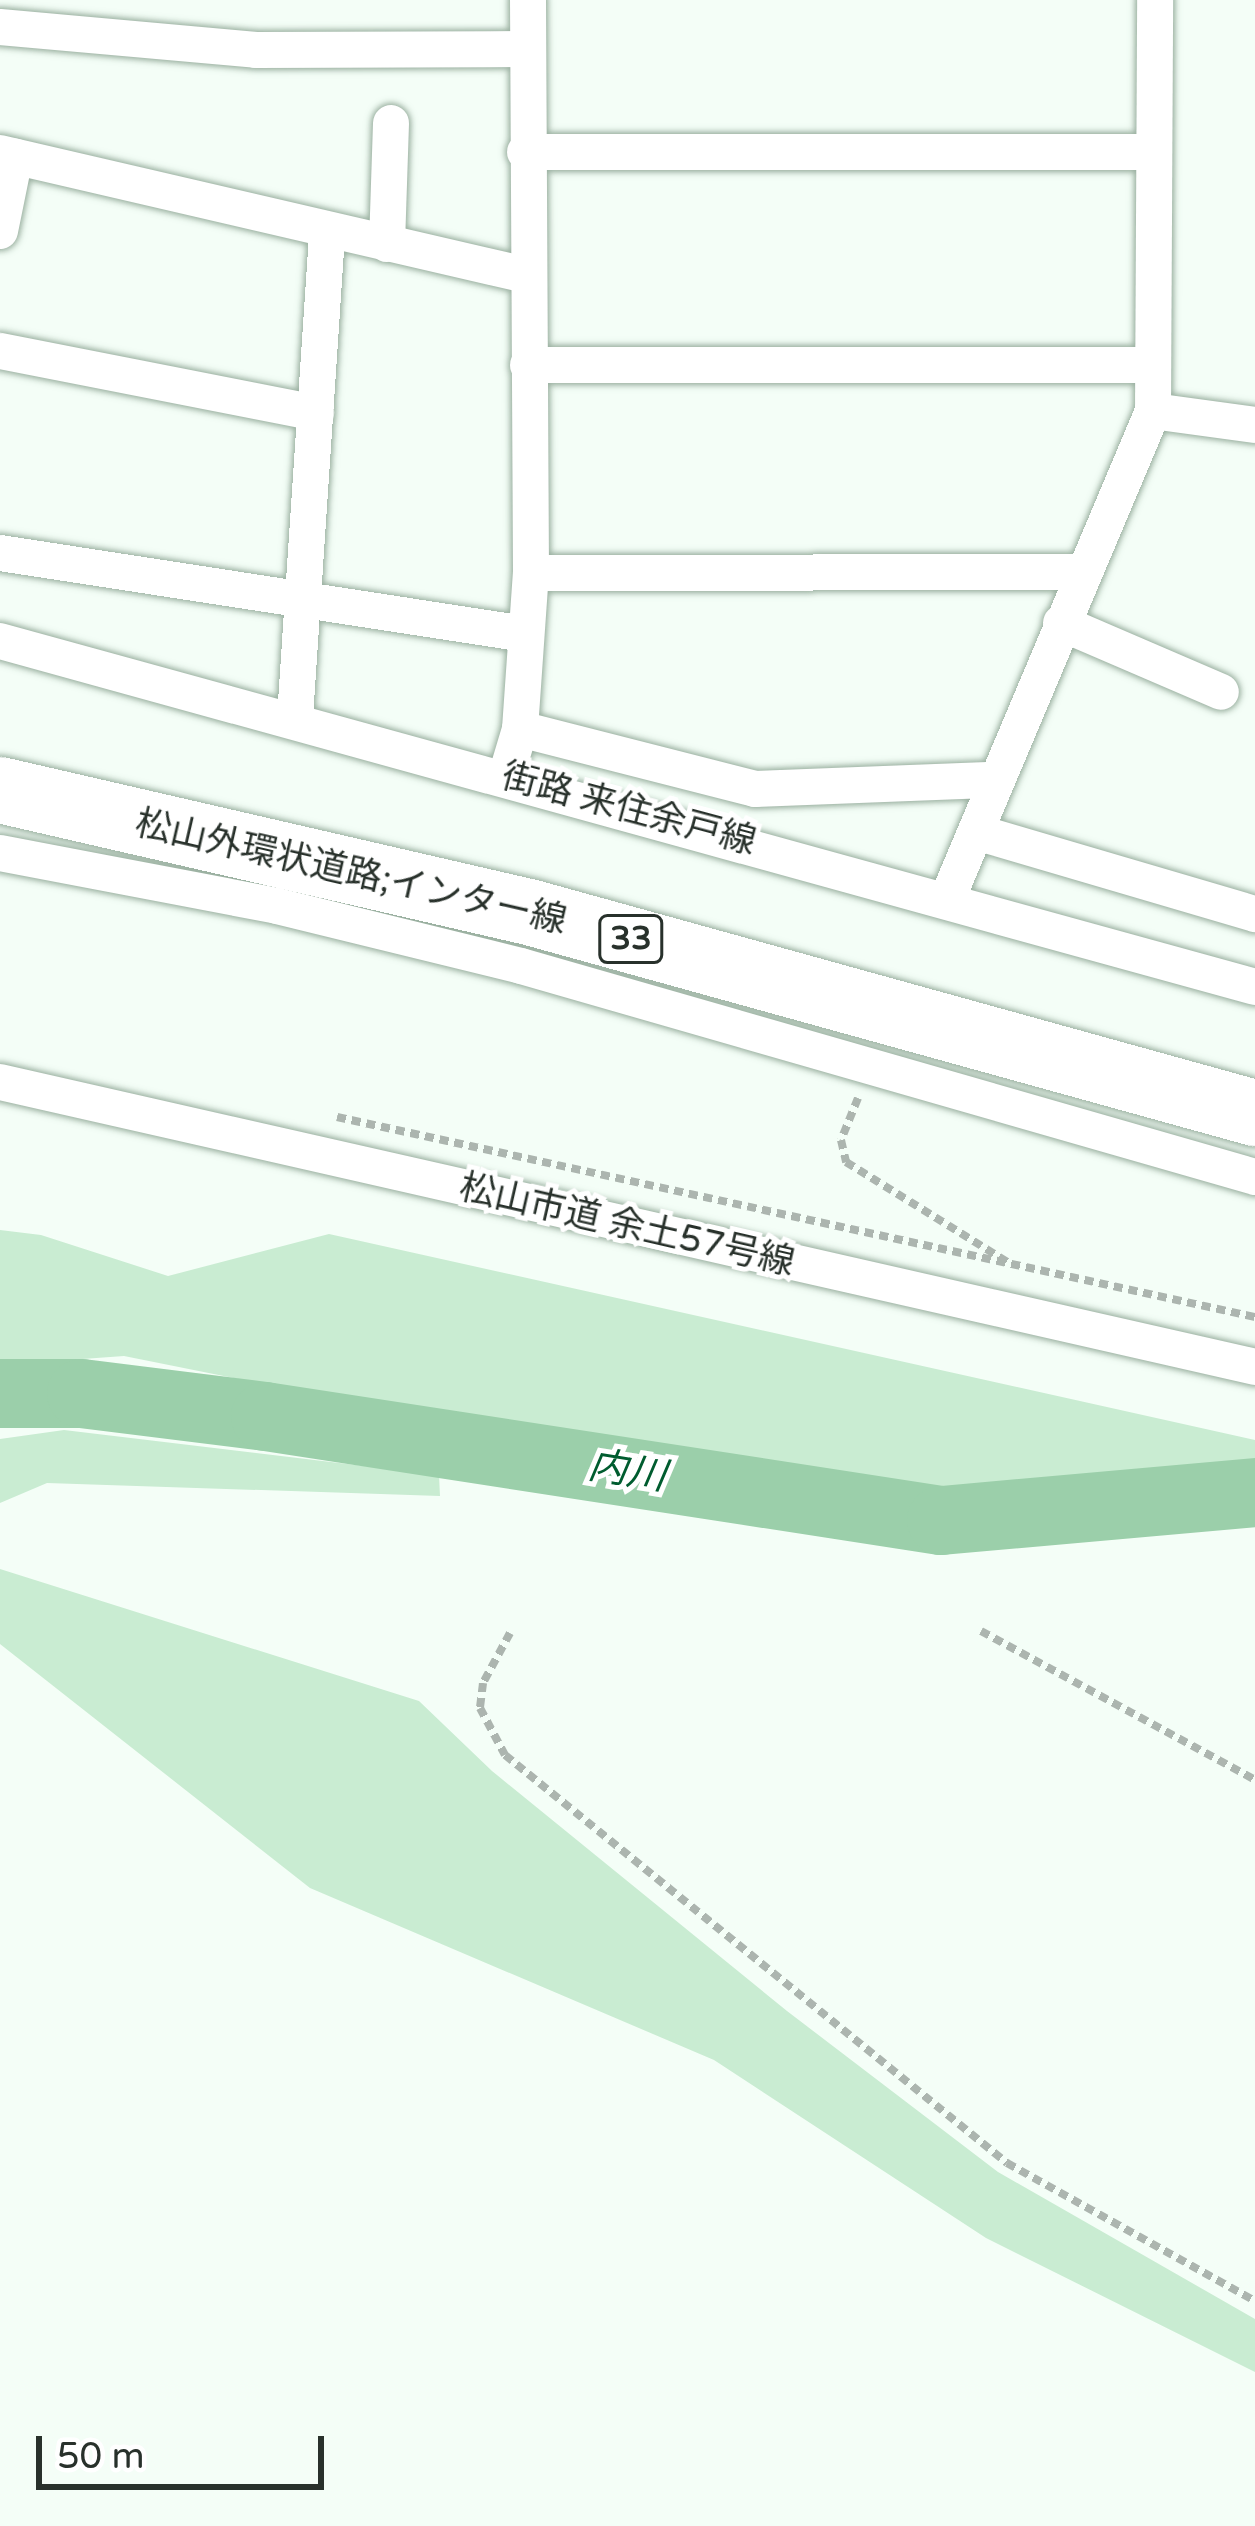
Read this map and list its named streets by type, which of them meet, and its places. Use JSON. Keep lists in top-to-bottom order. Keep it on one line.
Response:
{"streets":{"highway":["松山外環状道路;インター線","33"],"street":["街路 来住余戸線","松山市道 余土57号線"]},"water":["内川"],"scale_bar":"50 m"}
